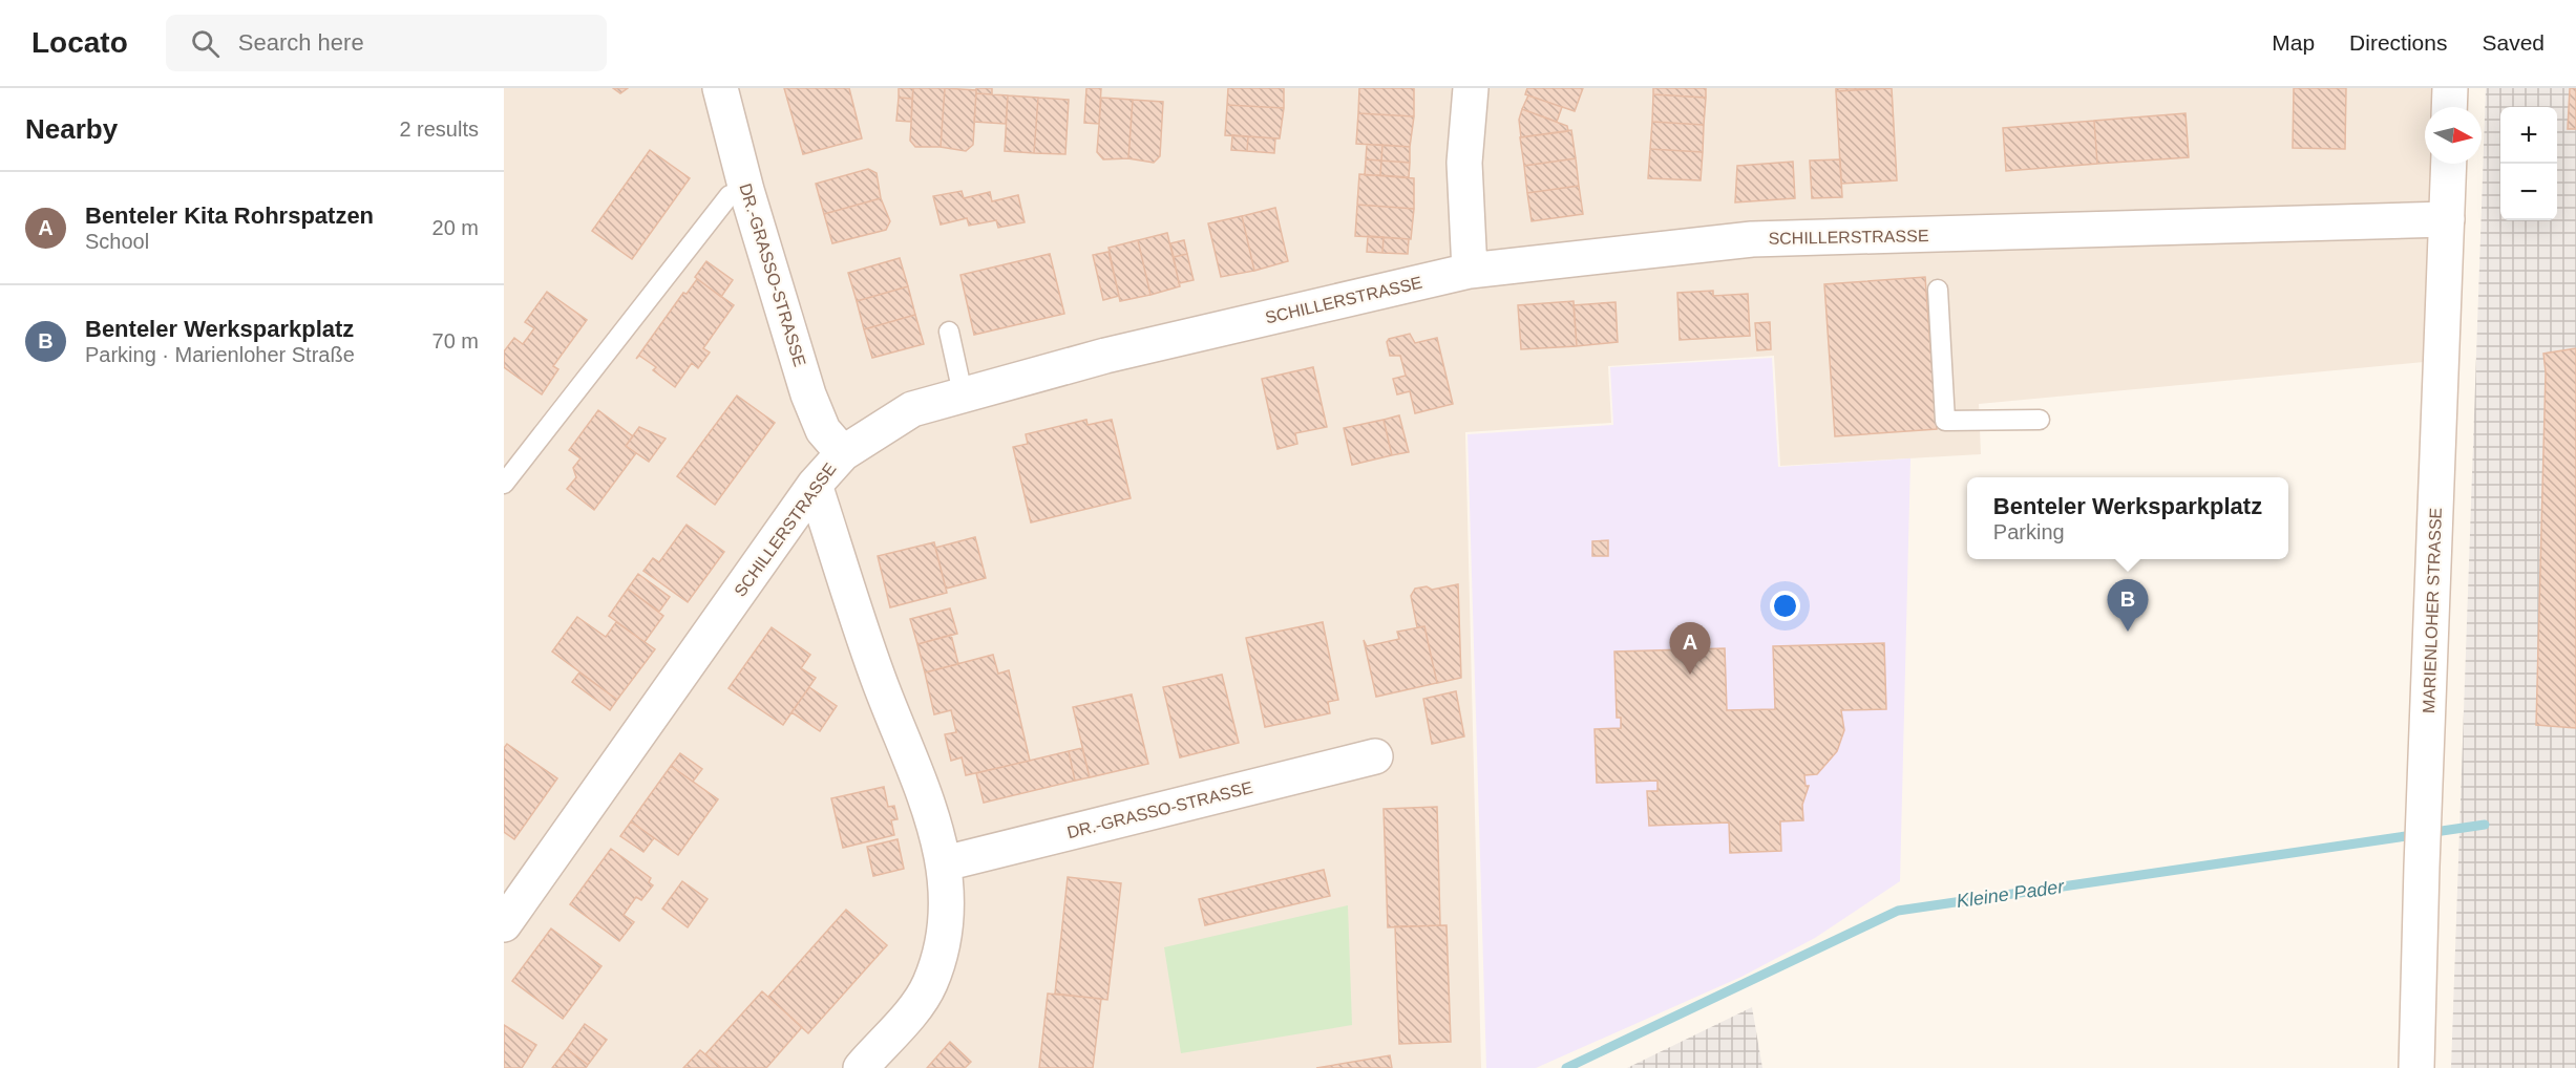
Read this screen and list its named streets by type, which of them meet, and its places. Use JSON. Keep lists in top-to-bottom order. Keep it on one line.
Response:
{"streets":{"street":["SCHILLERSTRASSE","DR.-GRASSO-STRASSE","MARIENLOHER STRASSE"]},"crossings":[["SCHILLERSTRASSE","DR.-GRASSO-STRASSE"],["SCHILLERSTRASSE","MARIENLOHER STRASSE"]],"water":["Kleine Pader"],"north":"right","page":{"header":"Locato","search":"Search here","nav":["Map","Directions","Saved"],"heading":["Nearby","2 results"],"map_buttons":["+","−"],"list":[{"mark":"A","name":"Benteler Kita Rohrspatzen","note":"School","value":"20 m"},{"mark":"B","name":"Benteler Werksparkplatz","note":"Parking · Marienloher Straße","value":"70 m"}],"popup":["Benteler Werksparkplatz","Parking"],"pins":["B","A"]}}
